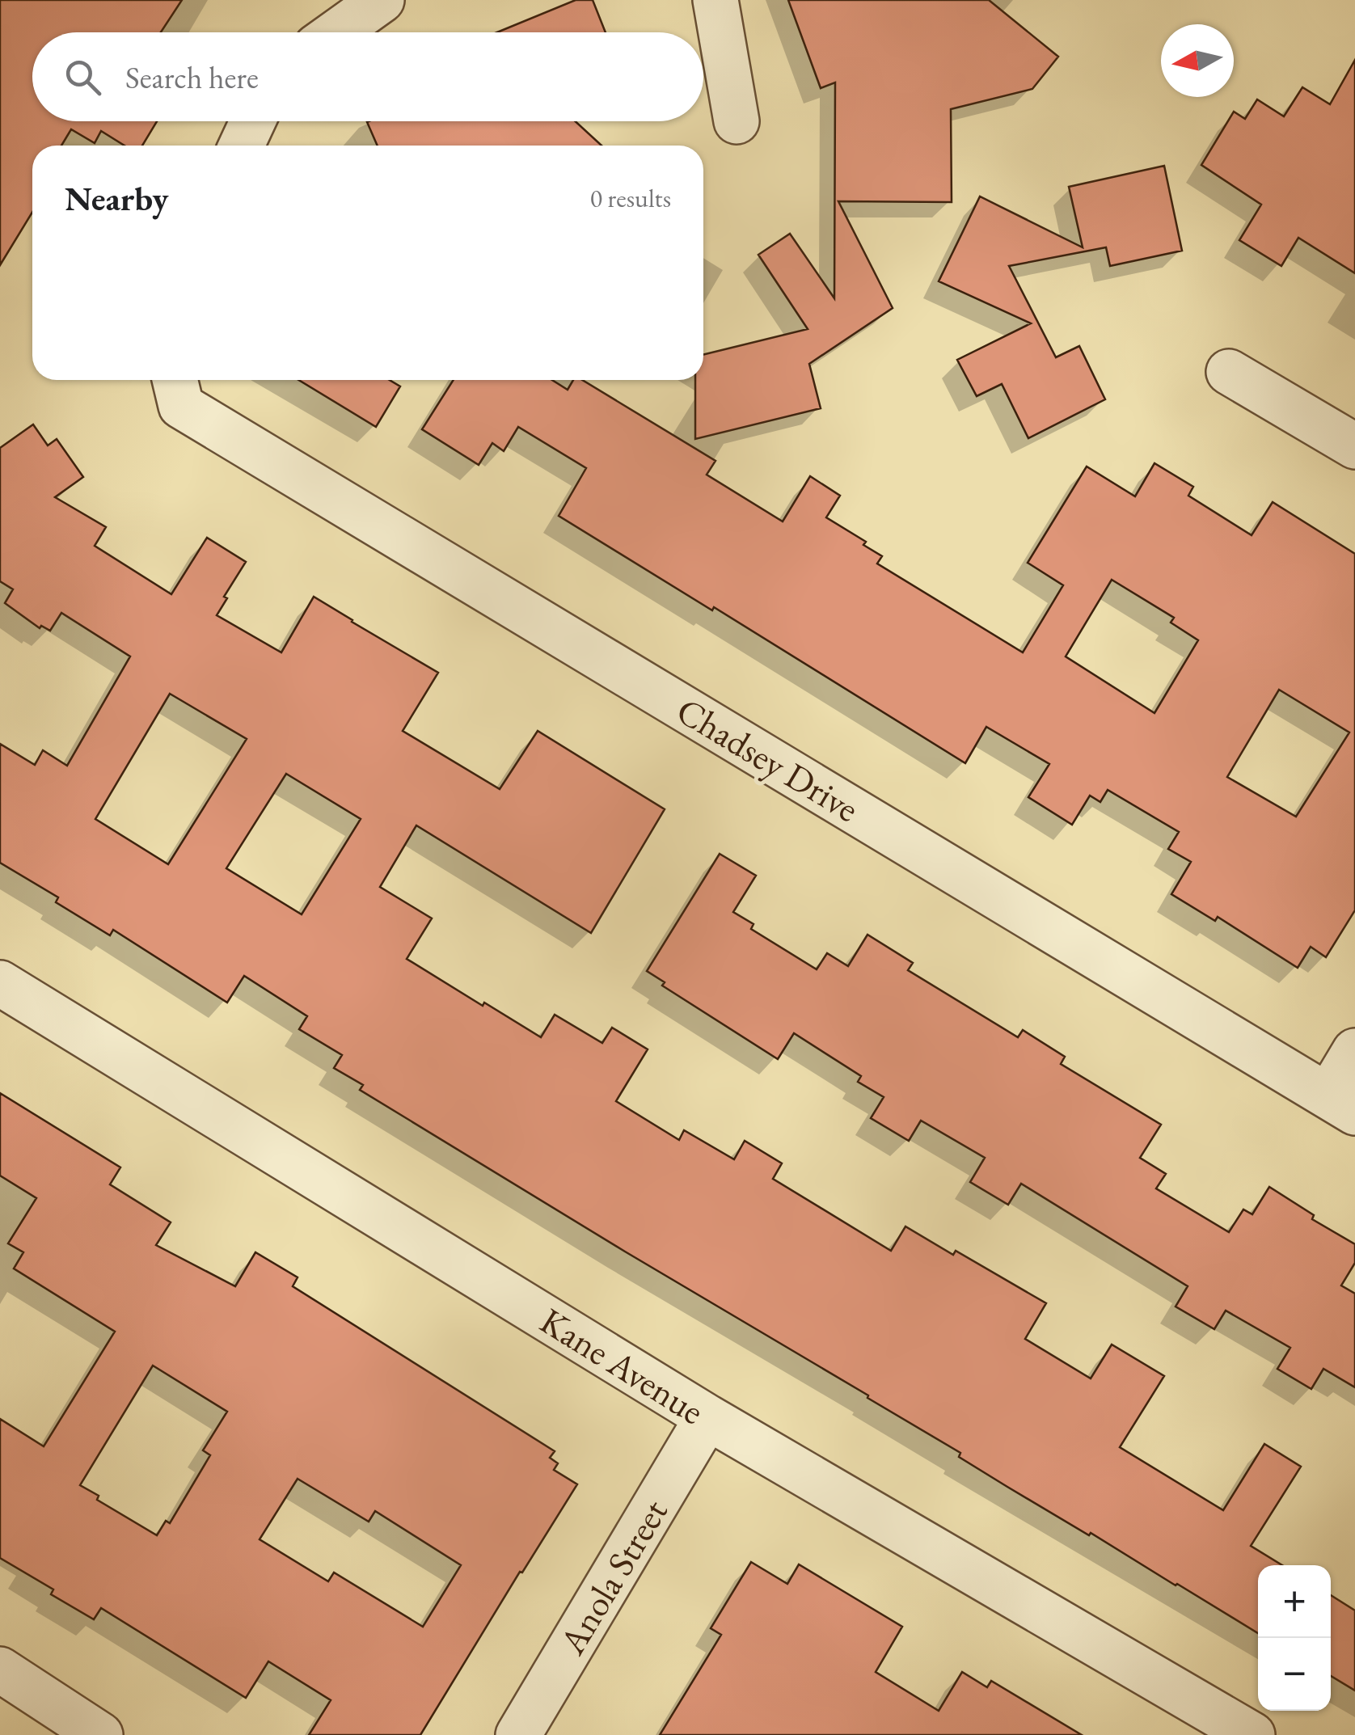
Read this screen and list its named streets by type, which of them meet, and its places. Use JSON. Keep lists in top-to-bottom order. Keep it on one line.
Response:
{"streets":{"street":["Chadsey Drive","Kane Avenue","Anola Street"]},"crossings":[["Kane Avenue","Anola Street"]],"north":"left","page":{"search":"Search here","heading":["Nearby","0 results"],"map_buttons":["+","−"]}}
